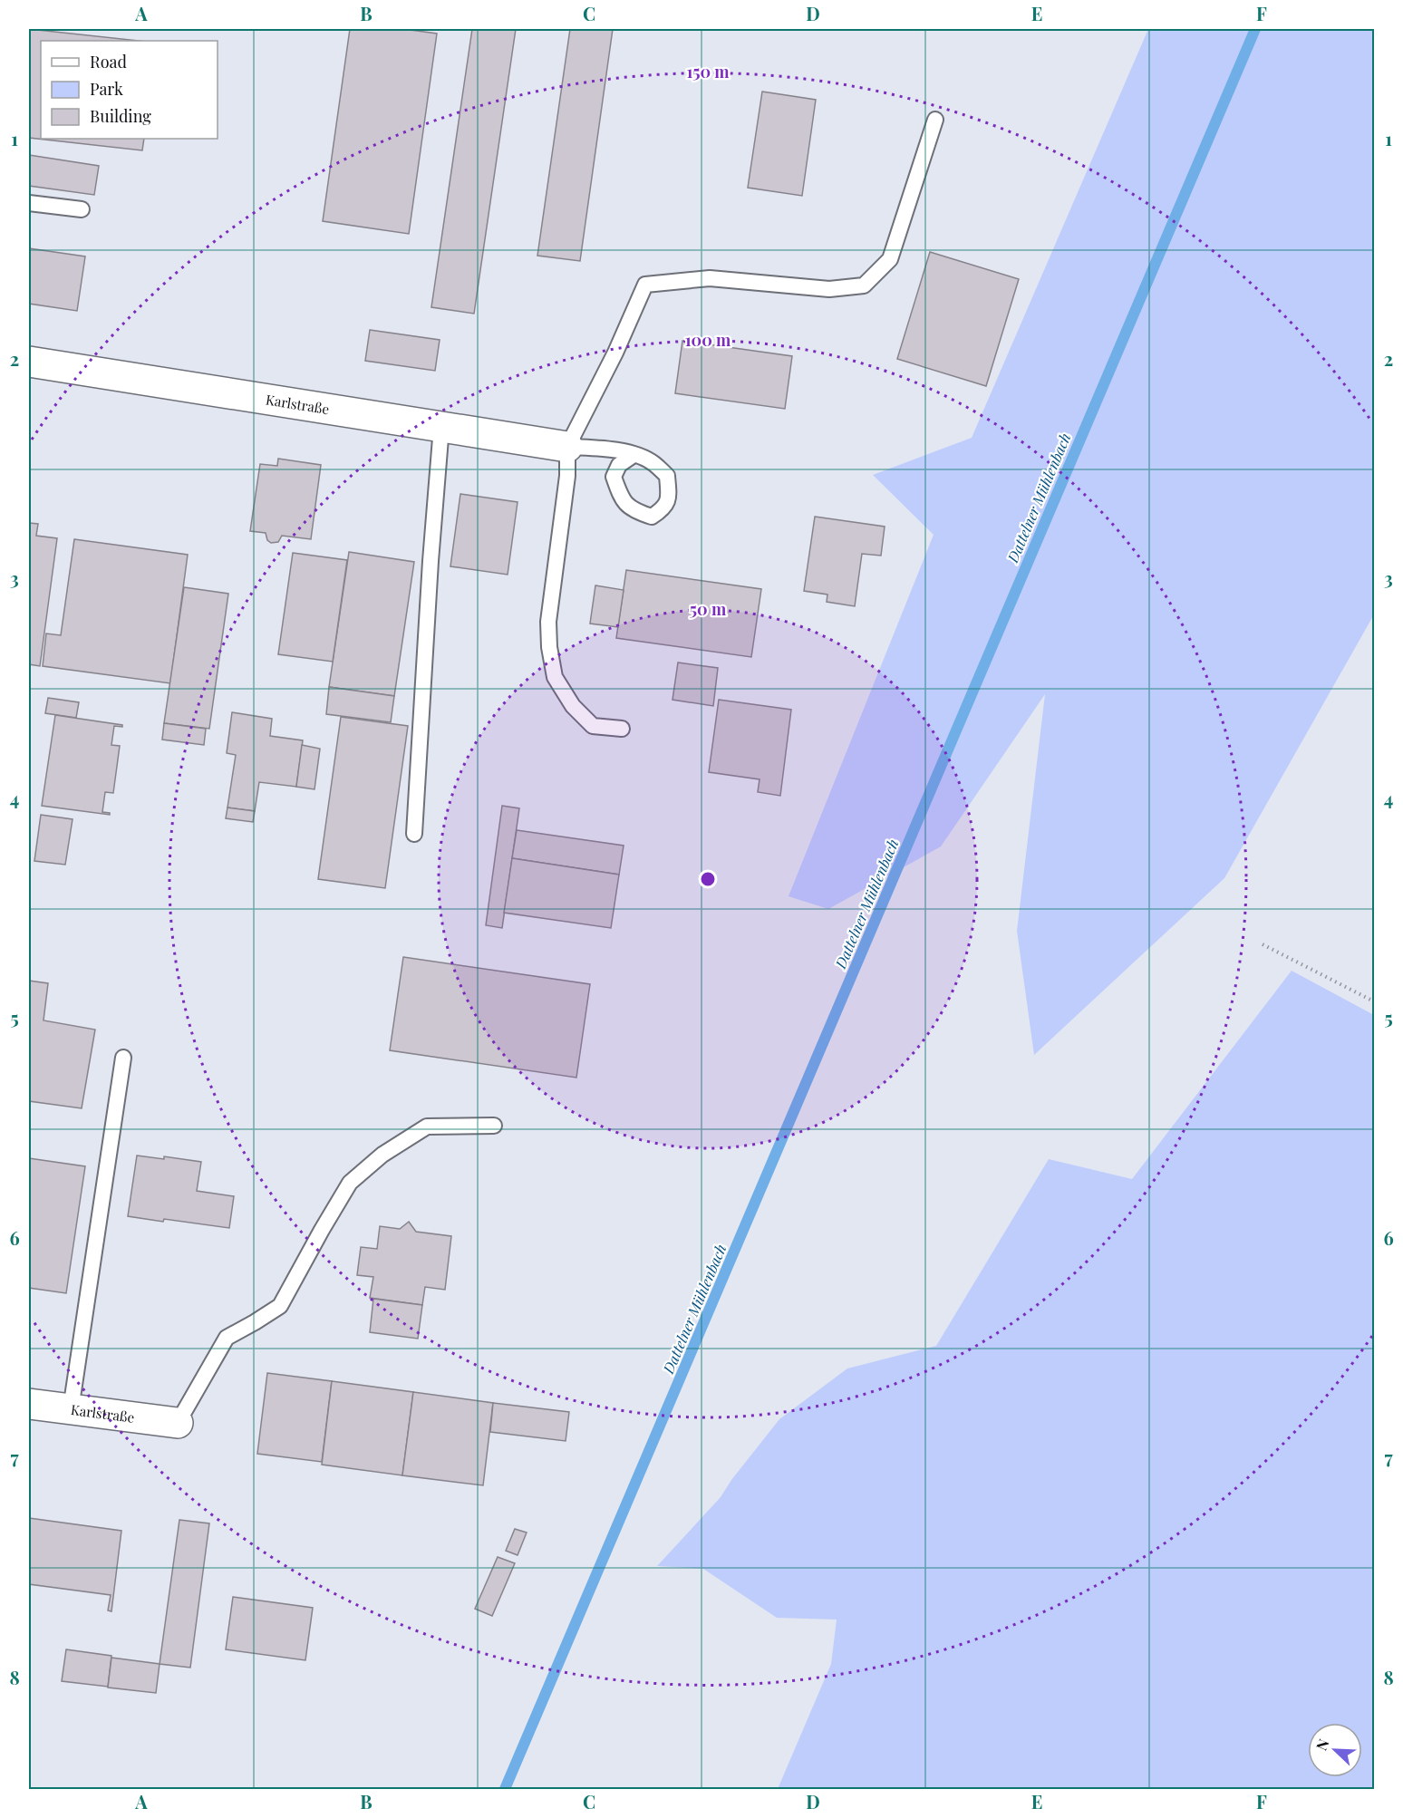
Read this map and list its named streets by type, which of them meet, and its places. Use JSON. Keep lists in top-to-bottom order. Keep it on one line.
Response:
{"streets":{"street":["Karlstraße"]},"water":["Dattelner Mühlenbach"],"legend":["Road","Park","Building"],"north":"top left","grid":{"columns":["A","B","C","D","E","F"],"rows":["1","2","3","4","5","6","7","8"]},"rings":["150 m","100 m","50 m"]}
